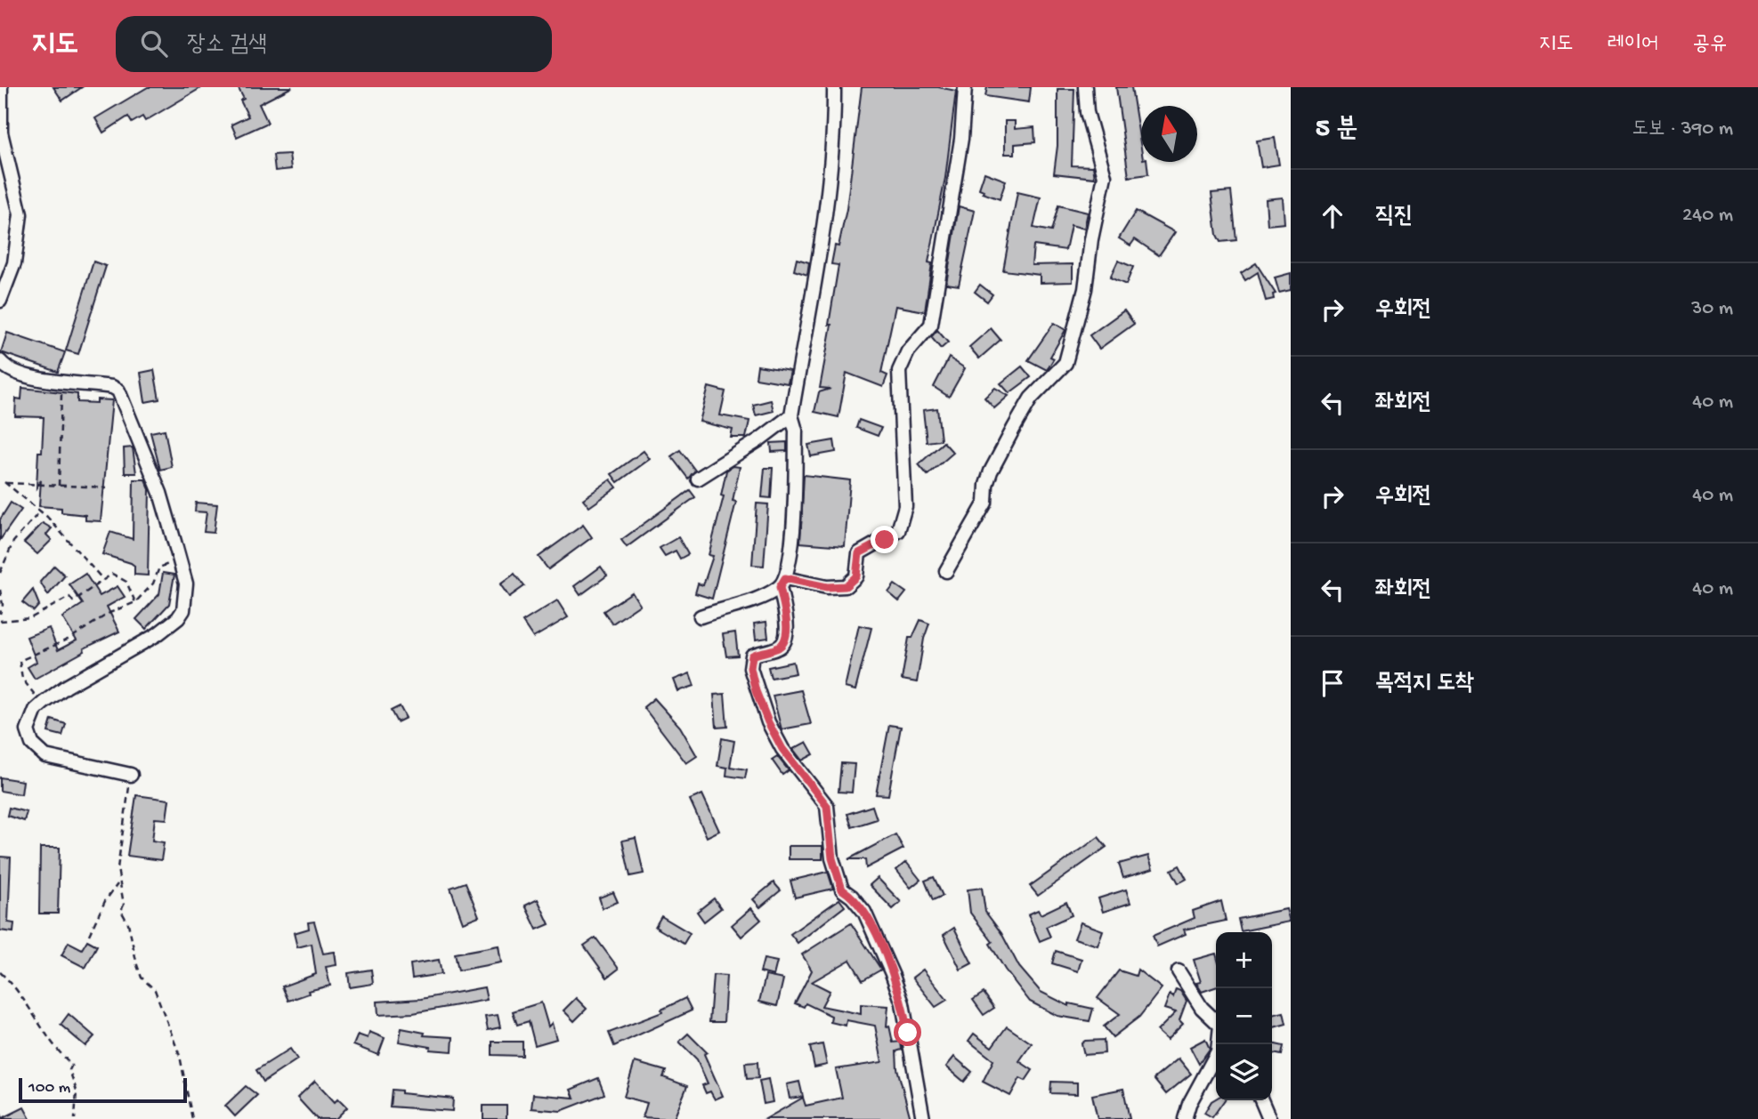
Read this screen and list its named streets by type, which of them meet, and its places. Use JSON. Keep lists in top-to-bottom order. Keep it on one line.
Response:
{"scale_bar":"100 m","north":"top","page":{"header":"지도","search":"장소 검색","nav":["지도","레이어","공유"],"heading":["5 분","도보 · 390 m"],"list":[["직진","240 m"],["우회전","30 m"],["좌회전","40 m"],["우회전","40 m"],["좌회전","40 m"],"목적지 도착"],"map_buttons":["+","−"],"scale":"100 m"}}
